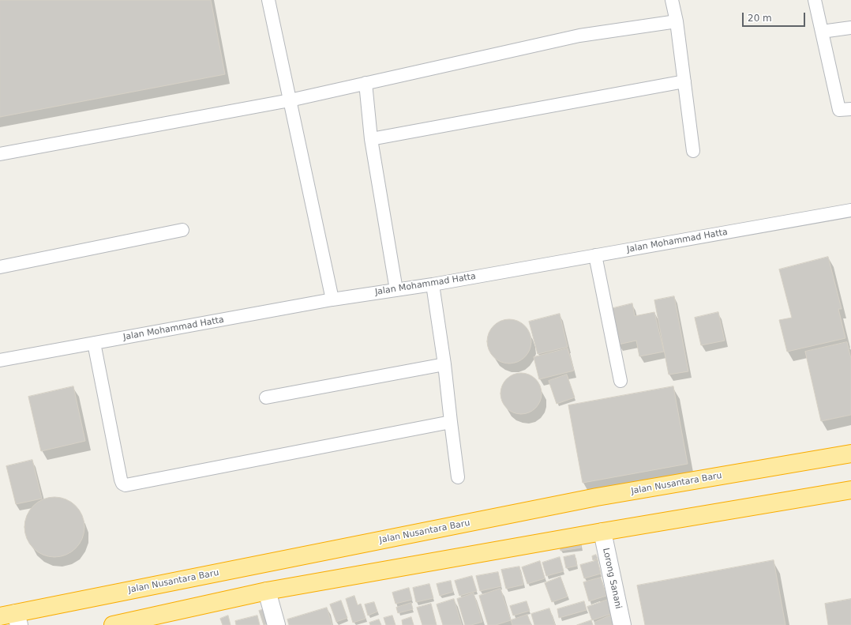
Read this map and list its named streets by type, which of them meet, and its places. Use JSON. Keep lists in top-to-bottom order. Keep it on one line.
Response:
{"streets":{"highway":["Jalan Nusantara Baru"],"street":["Lorong Sanani"],"lane":["Jalan Mohammad Hatta"]},"scale_bar":"20 m"}
